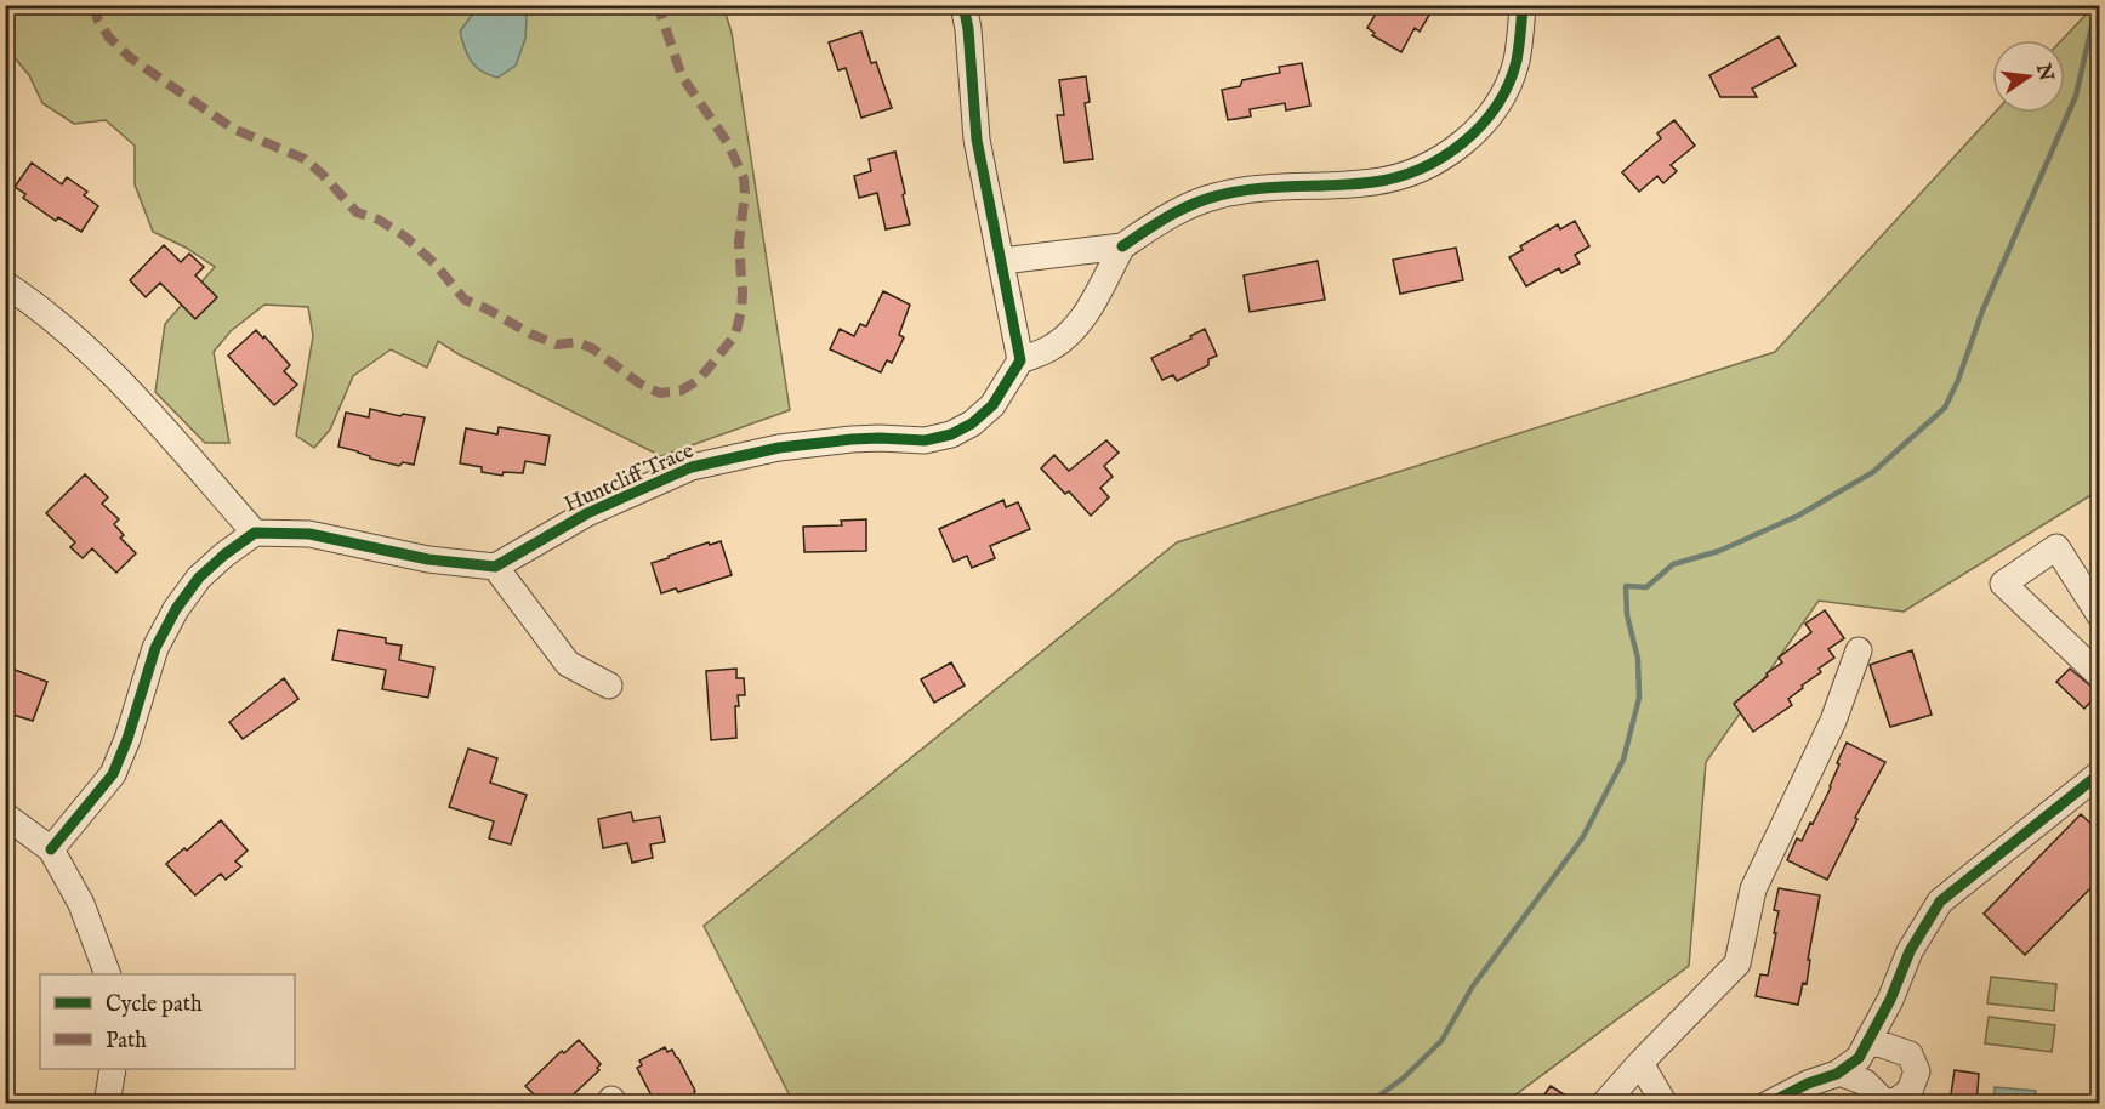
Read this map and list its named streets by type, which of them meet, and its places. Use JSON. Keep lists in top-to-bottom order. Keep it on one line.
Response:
{"streets":{"street":["Huntcliff Trace"]},"legend":["Cycle path","Path"],"north":"right"}
